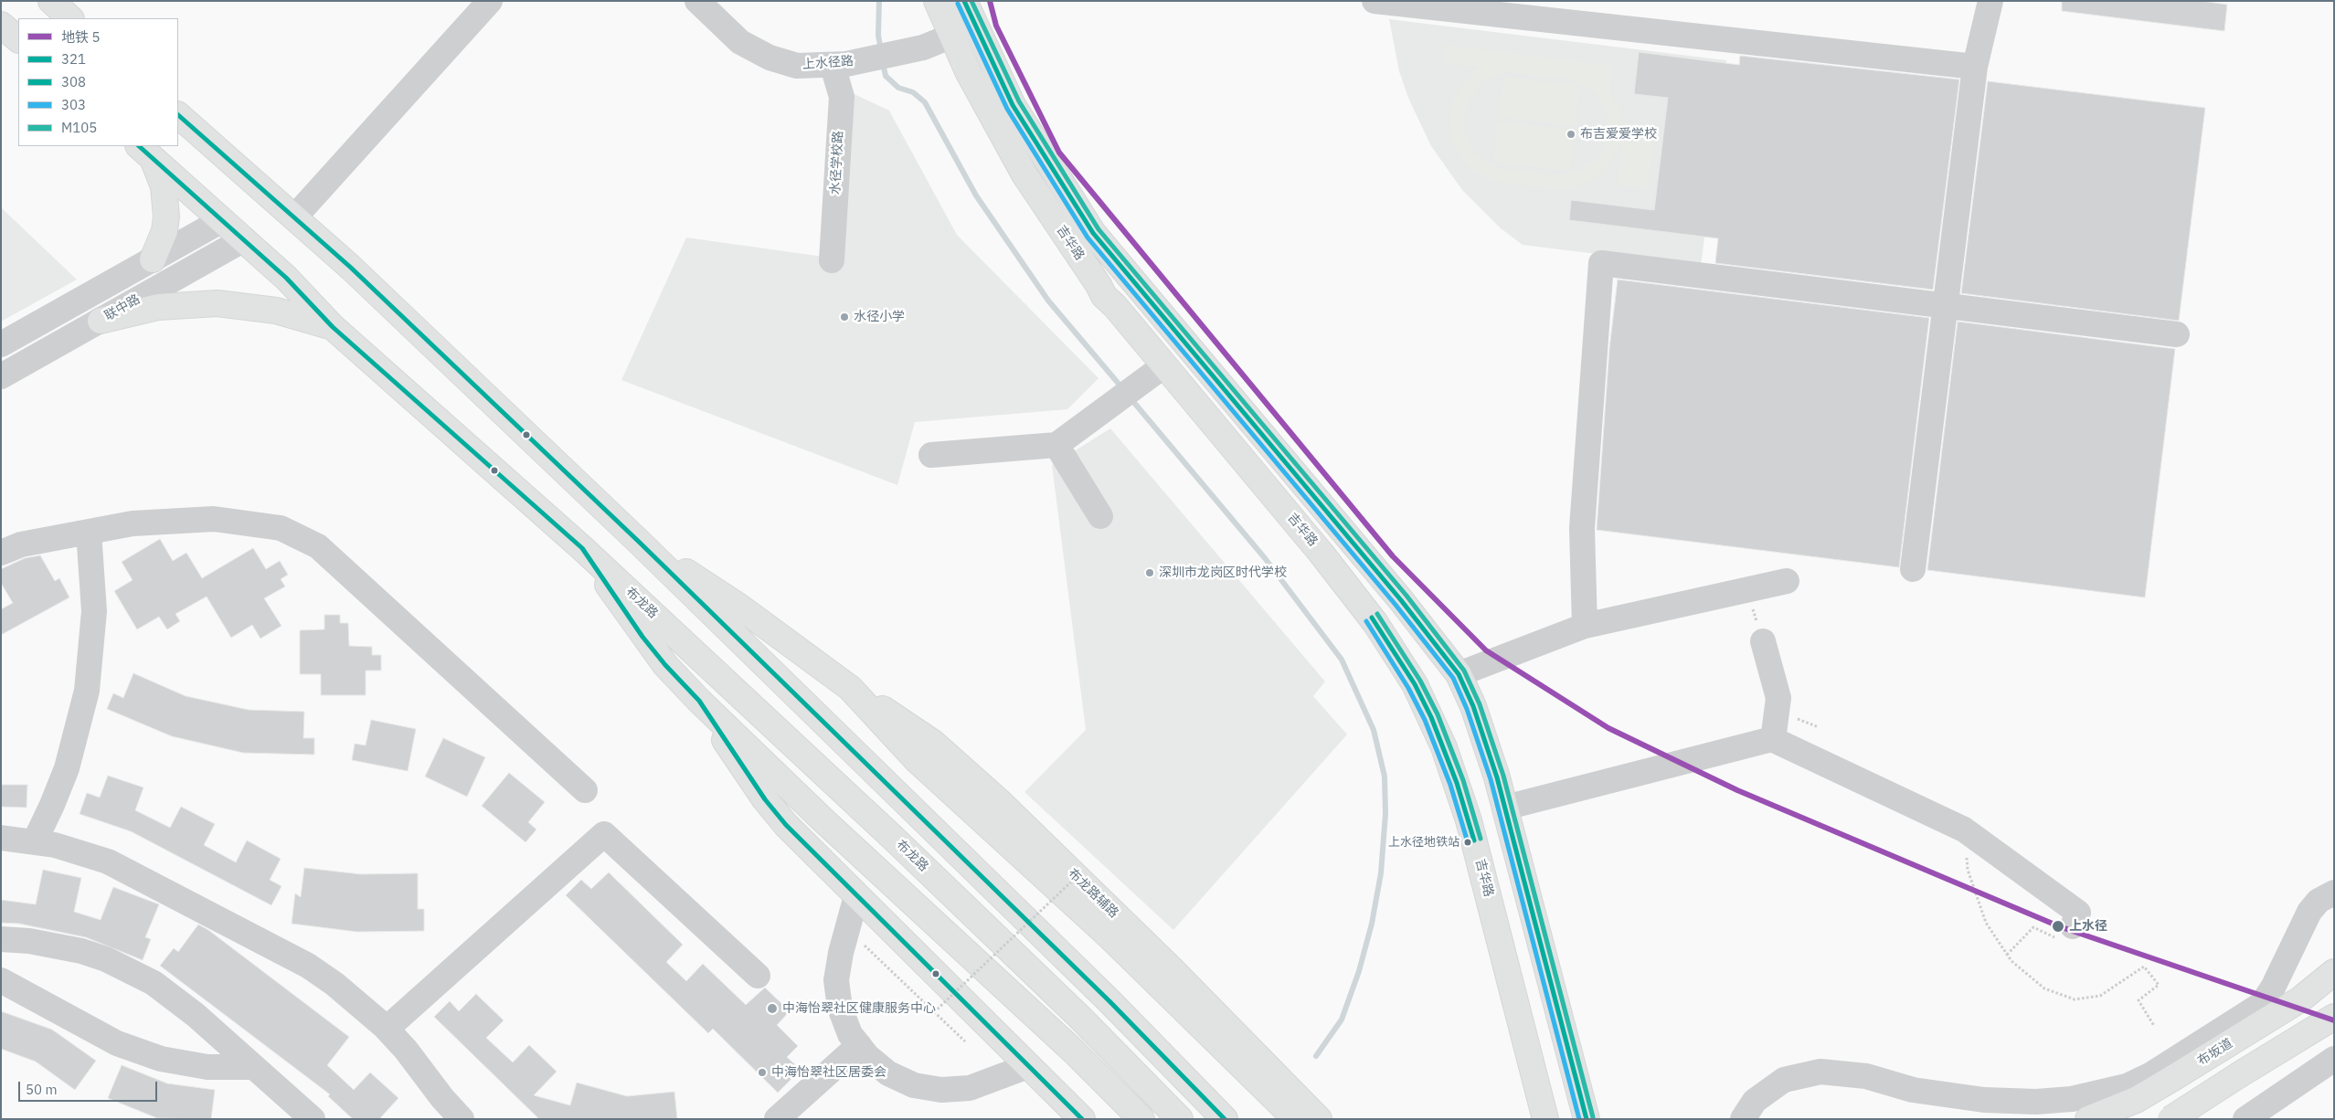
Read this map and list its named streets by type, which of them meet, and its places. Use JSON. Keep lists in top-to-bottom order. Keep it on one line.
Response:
{"streets":{"main road":["吉华路","布龙路","布龙路辅路","布坂道"],"street":["上水径路","水径学校路","联中路"]},"crossings":[["上水径路","水径学校路"],["上水径路","吉华路"],["联中路","布龙路"]],"places":["布吉爱爱学校","水径小学","深圳市龙岗区时代学校","上水径地铁站","上水径","中海怡翠社区健康服务中心","中海怡翠社区居委会"],"lines":["metro line 5","transit line 308","transit line M105","transit line 303","transit line 321"],"legend":["地铁 5","321","308","303","M105"],"scale_bar":"50 m"}
